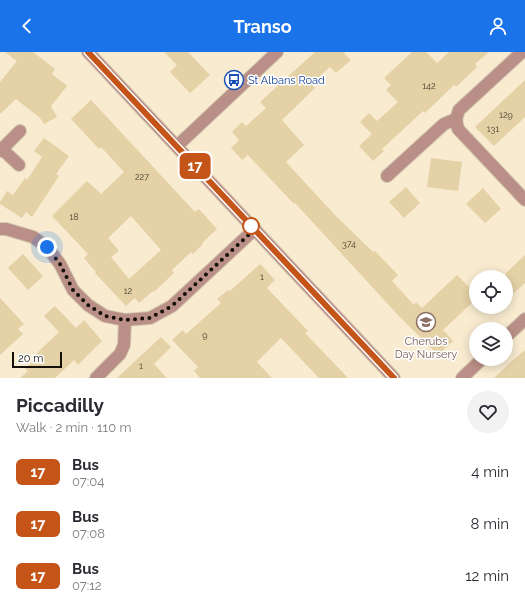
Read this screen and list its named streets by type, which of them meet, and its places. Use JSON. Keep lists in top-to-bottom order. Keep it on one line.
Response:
{"places":{"bus stop":["St Albans Road"],"school or university":["Cherubs Day Nursery"]},"lines":["bus line 17"],"house_numbers":["142","129","131","227","18","374","1","12","9","1"],"scale_bar":"20 m","page":{"header":"Transo","on_map":"17","scale":"20 m","heading":["Piccadilly","Walk · 2 min · 110 m"],"list":[{"mark":"17","name":"Bus","note":"07:04","value":"4 min"},{"mark":"17","name":"Bus","note":"07:08","value":"8 min"},{"mark":"17","name":"Bus","note":"07:12","value":"12 min"}]}}
